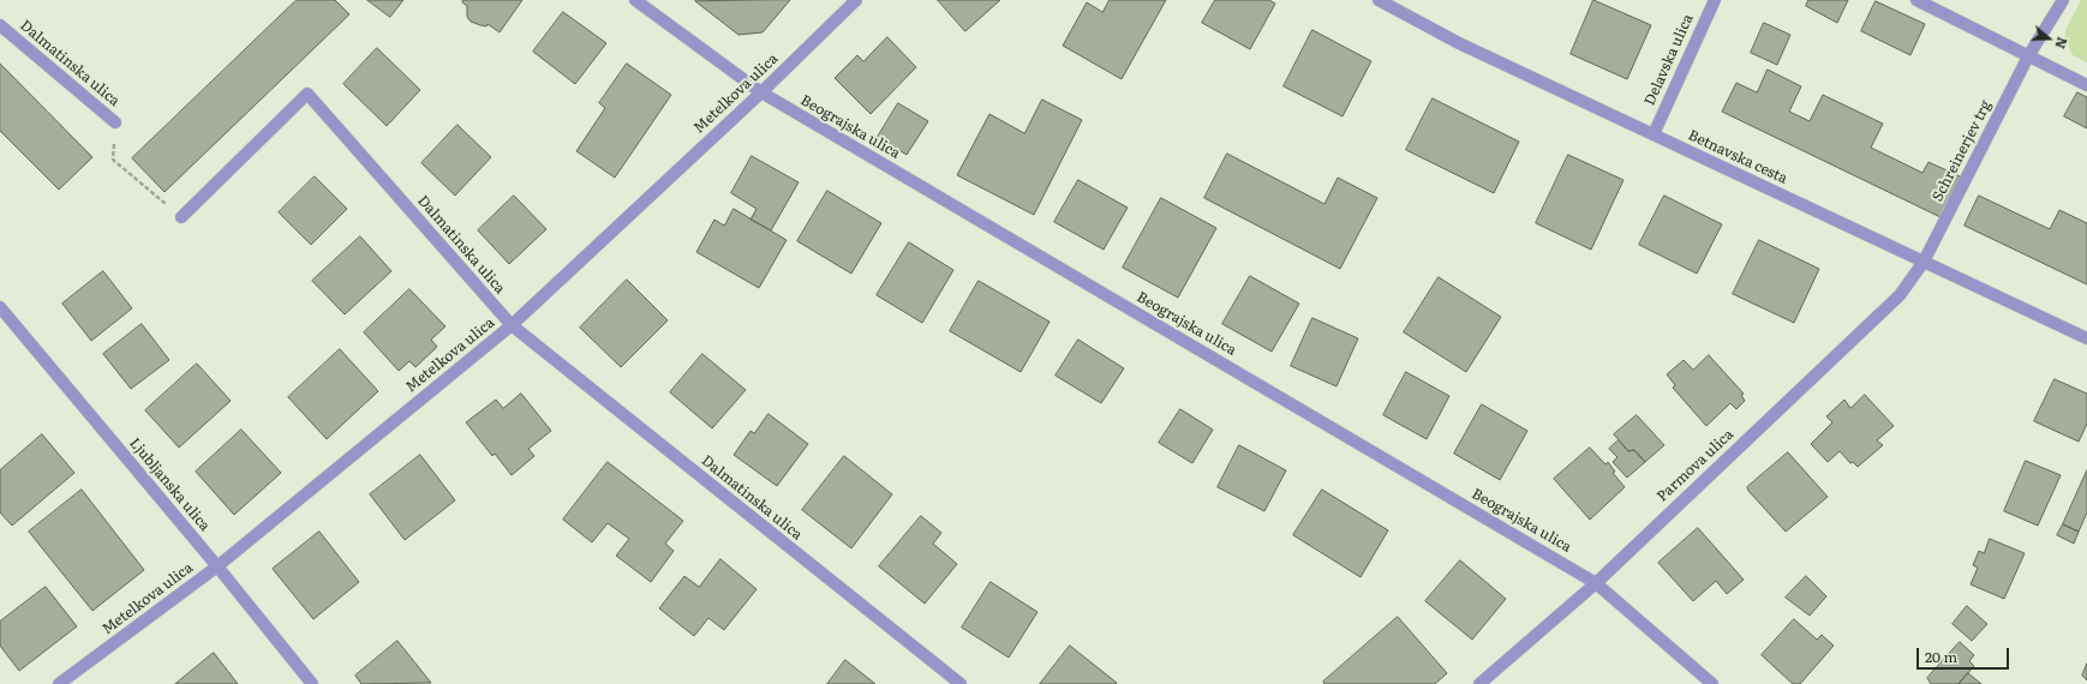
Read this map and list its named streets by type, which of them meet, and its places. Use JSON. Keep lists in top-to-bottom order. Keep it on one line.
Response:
{"streets":{"street":["Delavska ulica","Dalmatinska ulica","Metelkova ulica","Beograjska ulica","Schreinerjev trg","Betnavska cesta","Parmova ulica","Ljubljanska ulica"]},"crossings":[["Delavska ulica","Betnavska cesta"],["Dalmatinska ulica","Metelkova ulica"],["Metelkova ulica","Beograjska ulica"],["Metelkova ulica","Ljubljanska ulica"],["Beograjska ulica","Parmova ulica"],["Schreinerjev trg","Betnavska cesta"],["Schreinerjev trg","Parmova ulica"],["Betnavska cesta","Parmova ulica"]],"scale_bar":"20 m","north":"right"}
